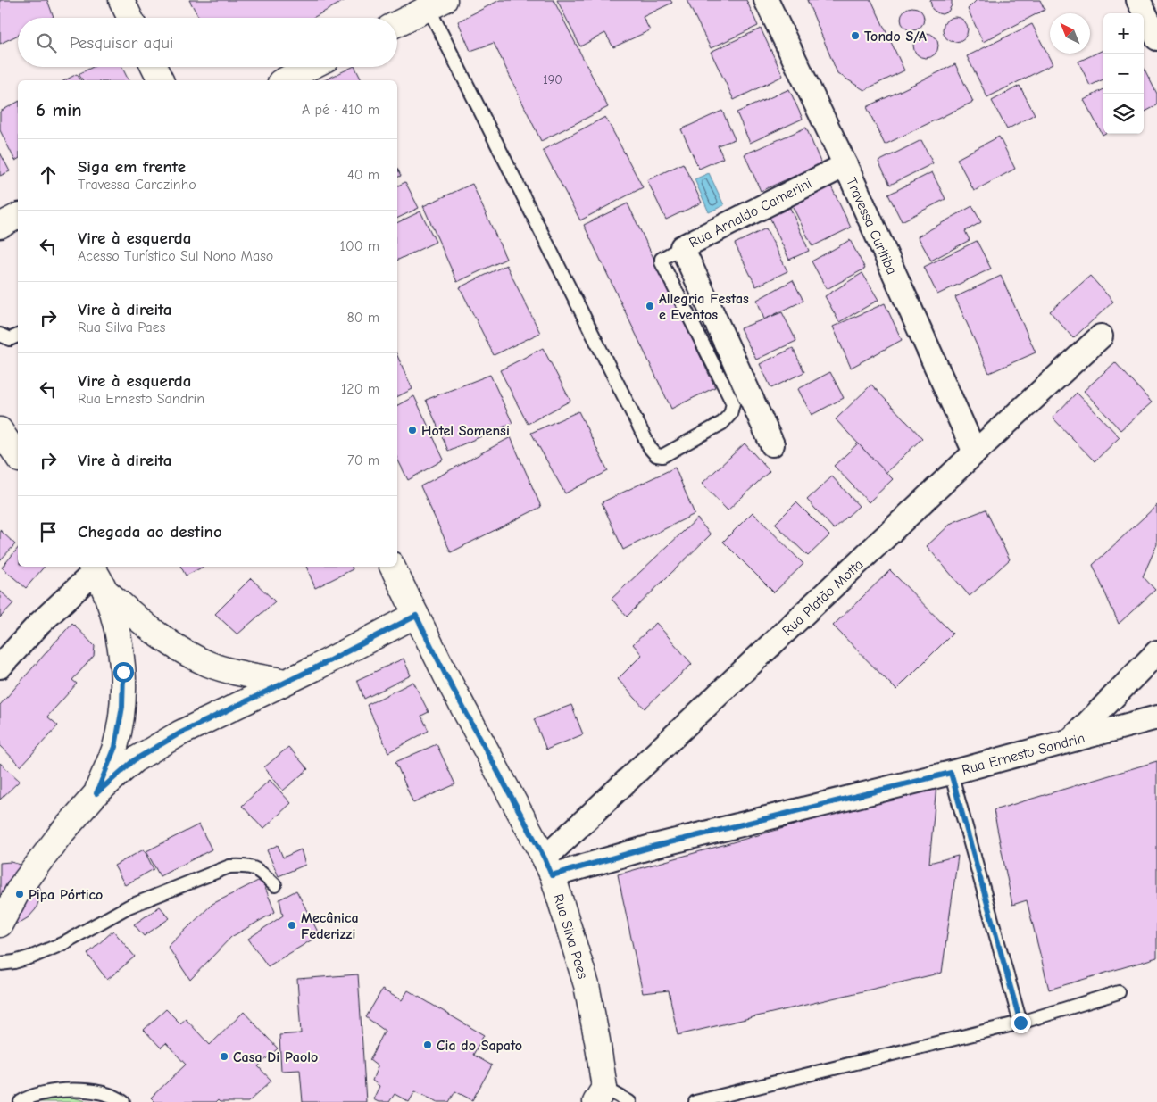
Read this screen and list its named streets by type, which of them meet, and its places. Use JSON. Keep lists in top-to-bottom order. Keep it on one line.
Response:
{"streets":{"main road":["Rua Silva Paes"],"street":["Rua Arnaldo Camerini","Travessa Curitiba","Rua Platão Motta","Rua Ernesto Sandrin"]},"crossings":[["Rua Arnaldo Camerini","Travessa Curitiba"],["Travessa Curitiba","Rua Platão Motta"],["Rua Platão Motta","Rua Ernesto Sandrin"],["Rua Platão Motta","Rua Silva Paes"],["Rua Ernesto Sandrin","Rua Silva Paes"]],"places":["Tondo S/A","Allegria Festas e Eventos","Hotel Somensi","Pipa Pórtico","Mecânica Federizzi","Cia do Sapato","Casa Di Paolo"],"house_numbers":["190"],"north":"top left","page":{"map_buttons":["+","−"],"search":"Pesquisar aqui","heading":["6 min","A pé · 410 m"],"list":[["Siga em frente","Travessa Carazinho","40 m"],["Vire à esquerda","Acesso Turístico Sul Nono Maso","100 m"],["Vire à direita","Rua Silva Paes","80 m"],["Vire à esquerda","Rua Ernesto Sandrin","120 m"],["Vire à direita","70 m"],"Chegada ao destino"]}}
